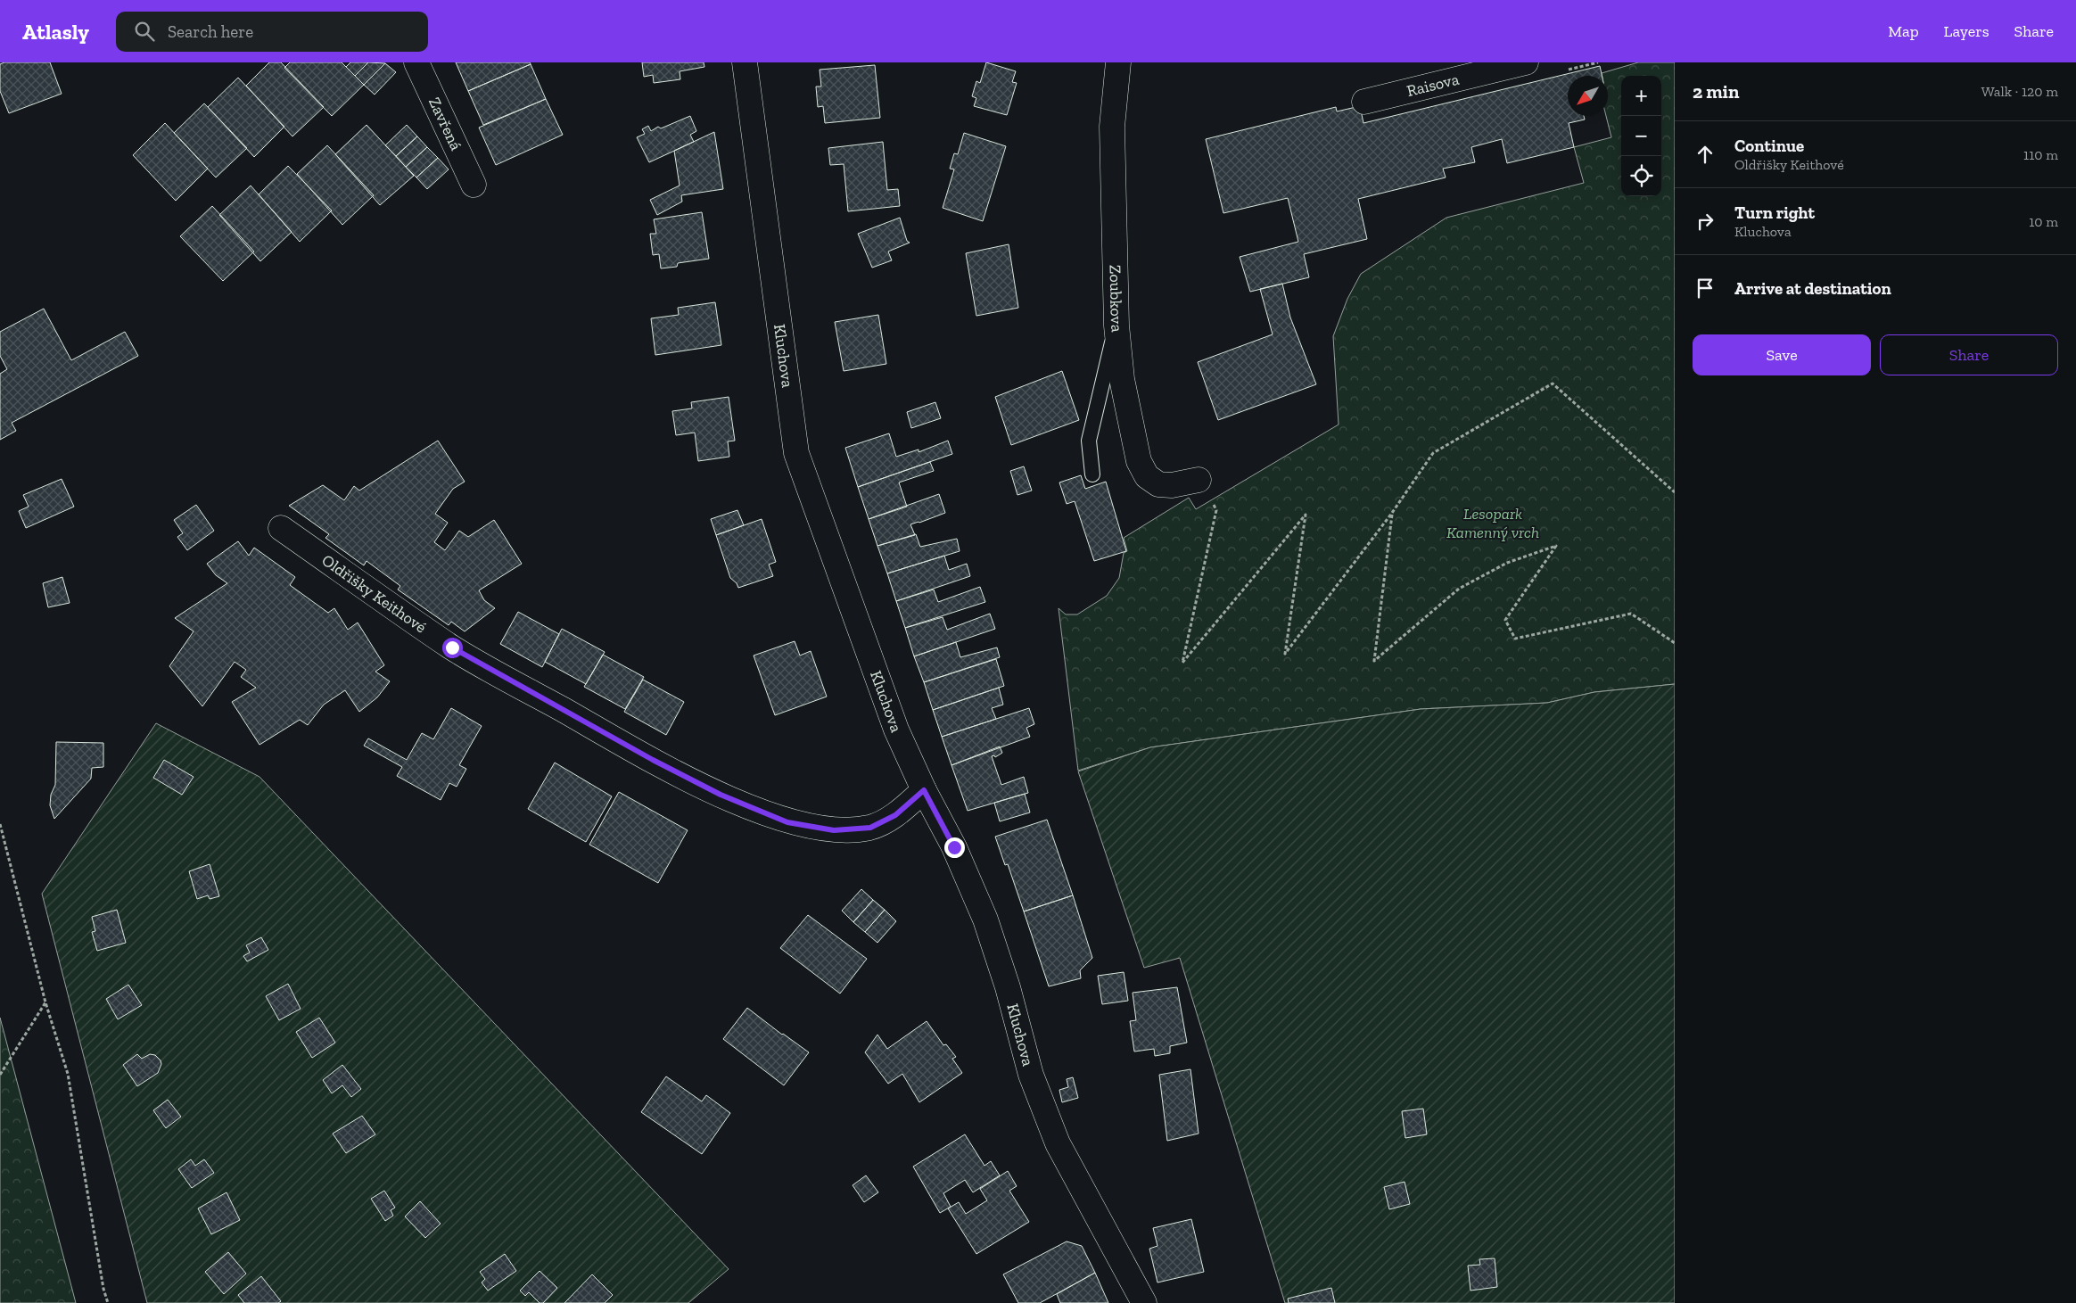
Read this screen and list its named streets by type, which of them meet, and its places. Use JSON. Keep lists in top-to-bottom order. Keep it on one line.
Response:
{"streets":{"street":["Raisova","Zavřená","Zoubkova","Kluchova","Oldřišky Keithové"]},"crossings":[["Kluchova","Oldřišky Keithové"]],"parks":["Lesopark Kamenný vrch"],"north":"bottom left","page":{"header":"Atlasly","search":"Search here","nav":["Map","Layers","Share"],"heading":["2 min","Walk · 120 m"],"map_buttons":["+","−"],"list":[["Continue","Oldřišky Keithové","110 m"],["Turn right","Kluchova","10 m"],"Arrive at destination"],"buttons":["Save","Share"]}}
